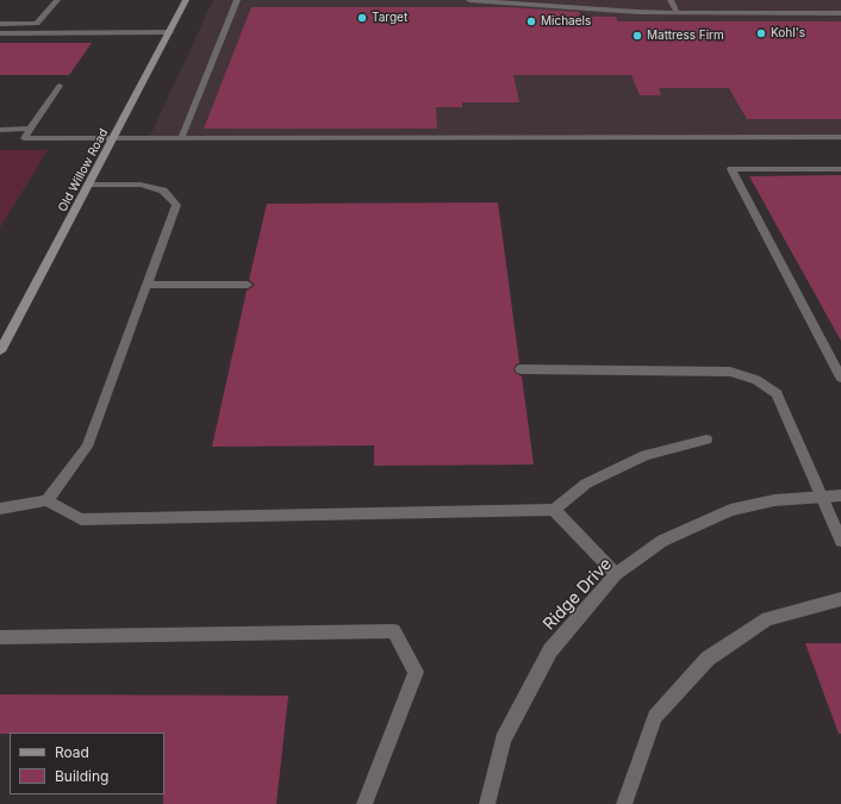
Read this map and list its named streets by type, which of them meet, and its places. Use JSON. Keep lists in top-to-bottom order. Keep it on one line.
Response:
{"streets":{"street":["Old Willow Road","Ridge Drive"]},"places":["Target","Michaels","Kohl's","Mattress Firm"],"legend":["Road","Building"]}
